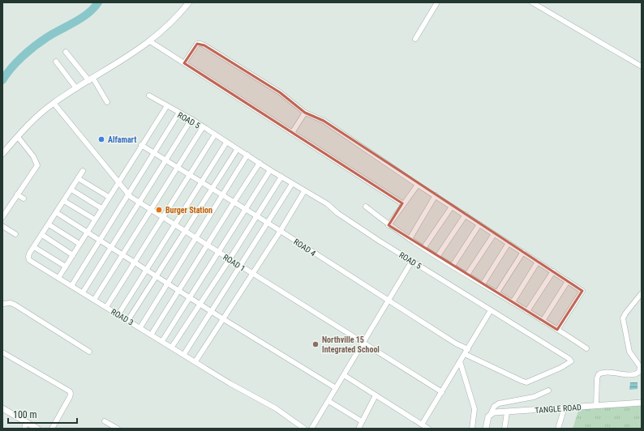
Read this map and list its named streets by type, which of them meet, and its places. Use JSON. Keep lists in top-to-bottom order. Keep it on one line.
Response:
{"streets":{"street":["ROAD 5","ROAD 4","ROAD 1","ROAD 3","TANGLE ROAD"]},"places":["Alfamart","Burger Station","Northville 15 Integrated School"],"scale_bar":"100 m"}
